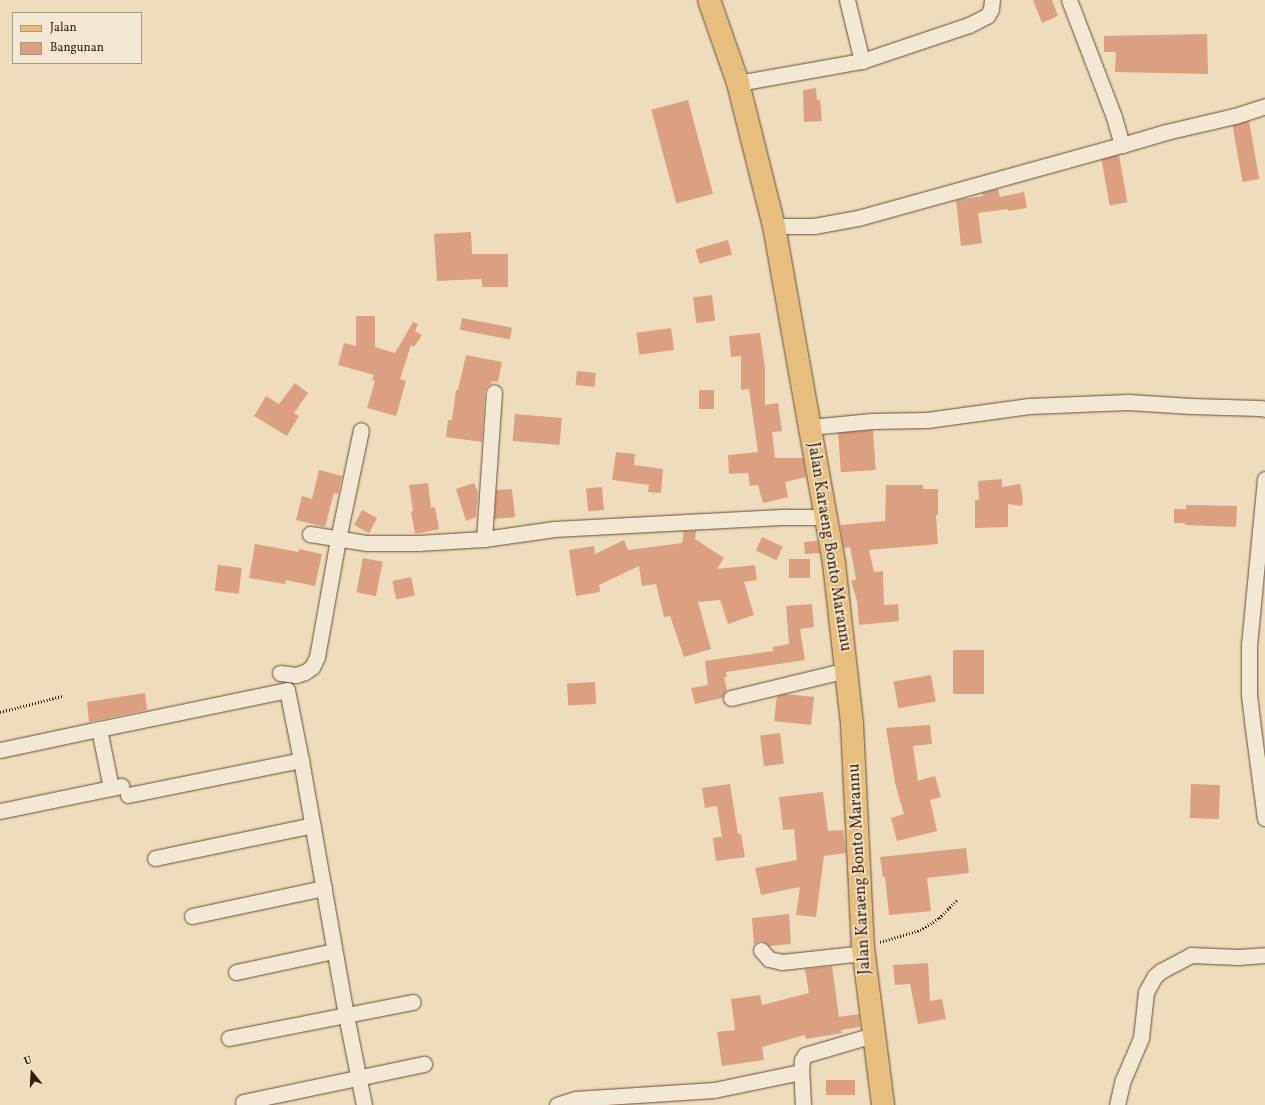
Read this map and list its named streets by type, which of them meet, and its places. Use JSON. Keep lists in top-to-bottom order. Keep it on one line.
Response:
{"streets":{"main road":["Jalan Karaeng Bonto Marannu"]},"legend":["Jalan","Bangunan"],"north":"top"}
